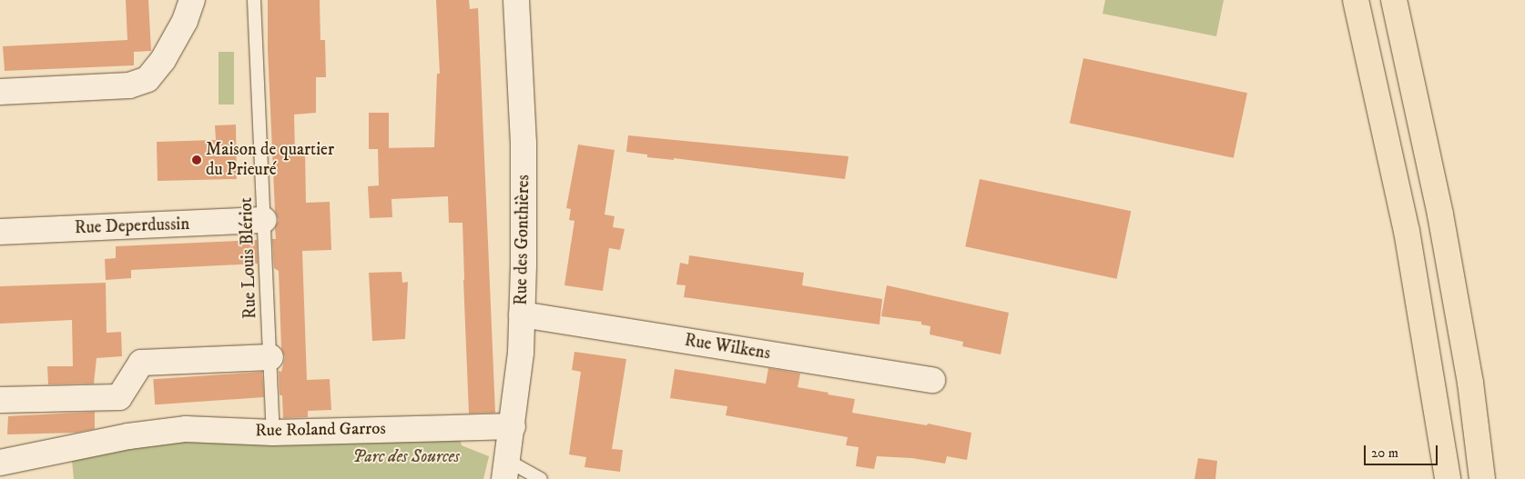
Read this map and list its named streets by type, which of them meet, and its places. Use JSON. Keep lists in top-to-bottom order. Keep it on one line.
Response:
{"streets":{"street":["Rue Deperdussin","Rue des Gonthières","Rue Wilkens","Rue Roland Garros"],"lane":["Rue Louis Blériot"]},"crossings":[["Rue Deperdussin","Rue Louis Blériot"],["Rue des Gonthières","Rue Wilkens"],["Rue des Gonthières","Rue Roland Garros"],["Rue Louis Blériot","Rue Roland Garros"]],"parks":["Parc des Sources"],"places":["Maison de quartier du Prieuré"],"scale_bar":"20 m"}
